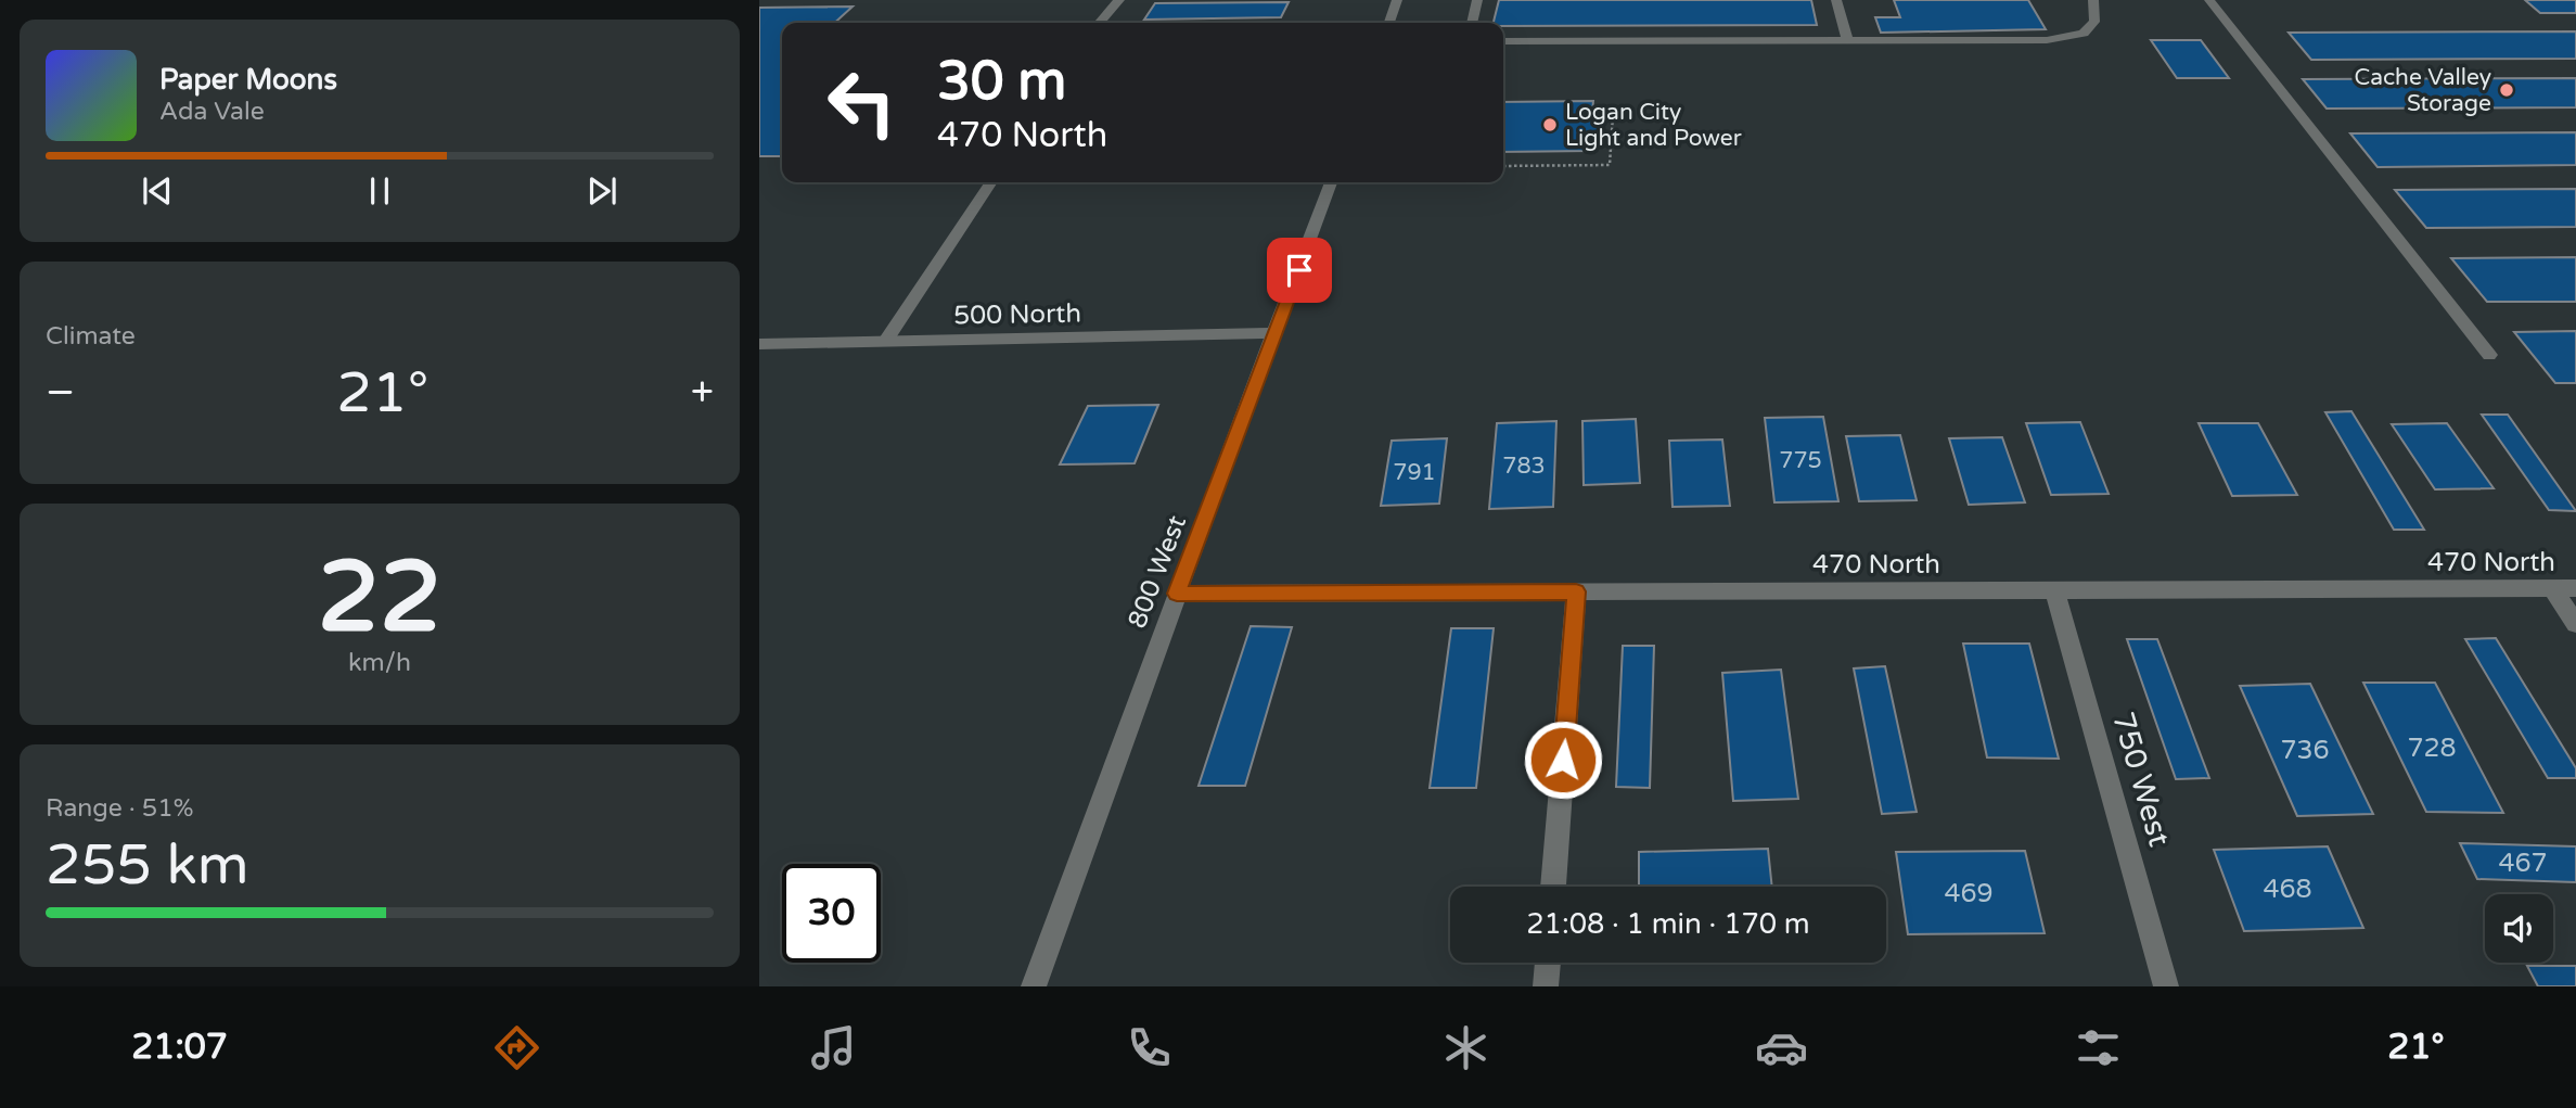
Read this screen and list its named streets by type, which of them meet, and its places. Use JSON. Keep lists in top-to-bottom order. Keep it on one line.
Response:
{"streets":{"street":["500 North","470 North","800 West","750 West"]},"crossings":[["500 North","800 West"],["470 North","800 West"],["470 North","750 West"]],"places":["Cache Valley Storage","Logan City Light and Power"],"house_numbers":["775","783","791","728","736","467","468","469"],"page":{"turn":["30 m","470 North"],"song":["Paper Moons","Ada Vale"],"tile":["Climate",["22","km/h"],["Range · 51%","255 km"]],"heat":["−","21°","+"],"limit":"30","trip":"21:08 · 1 min · 170 m","tabs":["21:07","21°"]}}
